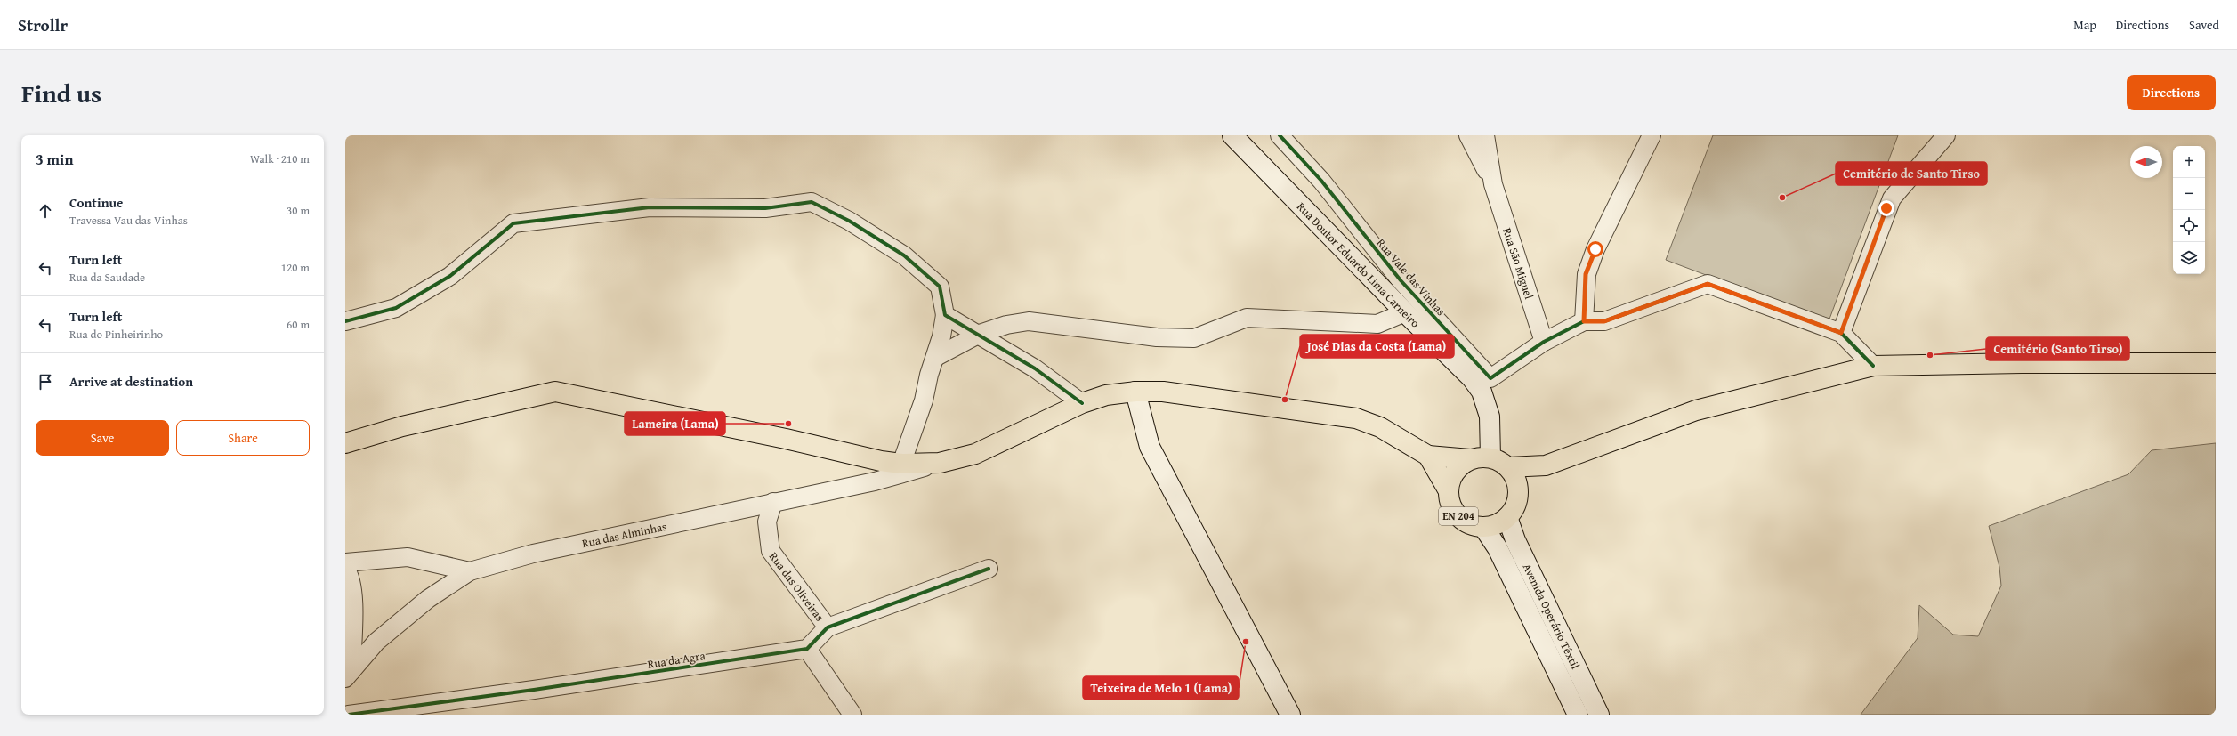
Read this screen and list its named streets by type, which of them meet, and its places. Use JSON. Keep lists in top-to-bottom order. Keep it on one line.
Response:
{"streets":{"main road":["EN 204"],"street":["Rua São Miguel","Rua Doutor Eduardo Lima Carneiro","Rua Vale das Vinhas","Rua das Alminhas","Rua das Oliveiras","Avenida Operário Têxtil","Rua da Agra"]},"crossings":[["Rua São Miguel","Rua Vale das Vinhas"],["Rua Doutor Eduardo Lima Carneiro","EN 204"],["Rua Doutor Eduardo Lima Carneiro","Avenida Operário Têxtil"],["EN 204","Rua das Alminhas"],["EN 204","Avenida Operário Têxtil"],["Rua das Alminhas","Rua das Oliveiras"]],"places":["Cemitério de Santo Tirso","Cemitério (Santo Tirso)","José Dias da Costa (Lama)","Lameira (Lama)","Teixeira de Melo 1 (Lama)"],"north":"left","page":{"header":"Strollr","nav":["Map","Directions","Saved"],"title":"Find us","buttons":["Directions",["Save","Share"]],"heading":["3 min","Walk · 210 m"],"map_buttons":["+","−"],"list":[["Continue","Travessa Vau das Vinhas","30 m"],["Turn left","Rua da Saudade","120 m"],["Turn left","Rua do Pinheirinho","60 m"],"Arrive at destination"]}}
